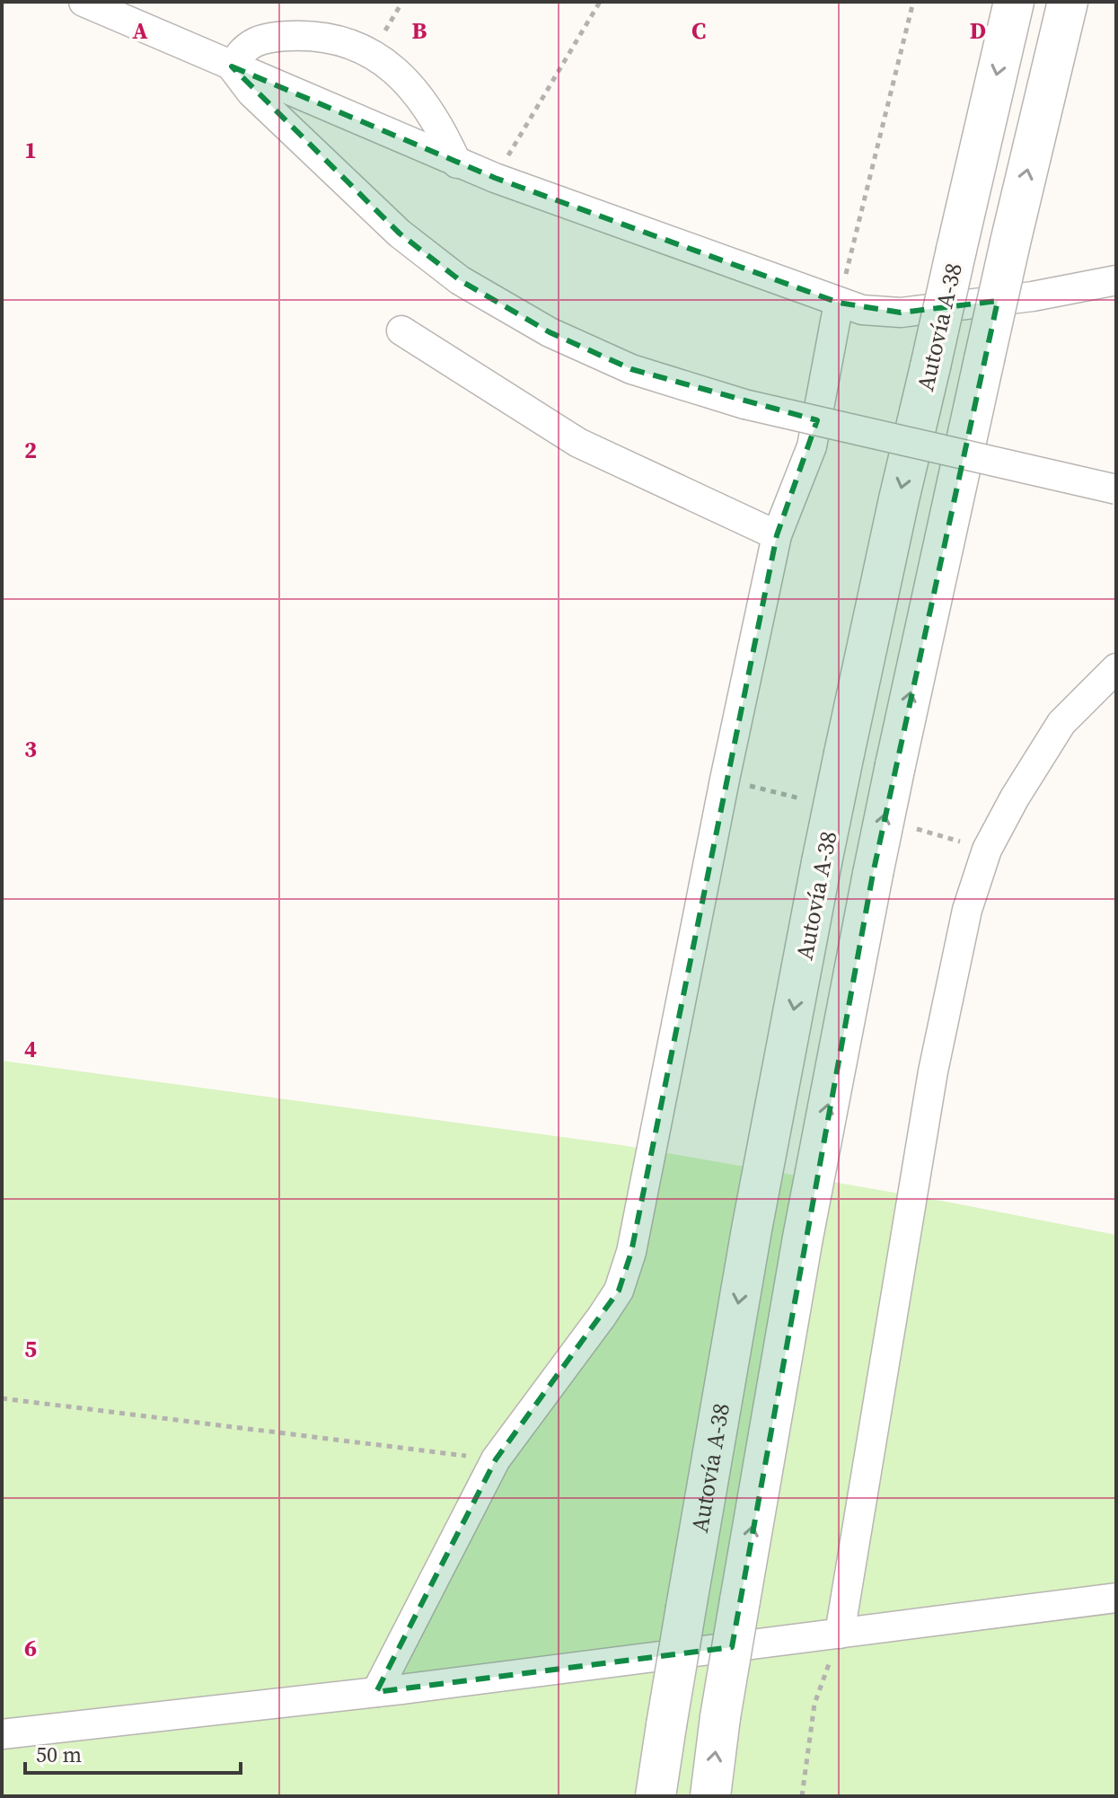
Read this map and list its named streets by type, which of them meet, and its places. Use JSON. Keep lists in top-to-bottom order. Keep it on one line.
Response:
{"streets":{"highway":["Autovía A-38"]},"scale_bar":"50 m","grid":{"columns":["A","B","C","D"],"rows":["1","2","3","4","5","6"]}}
